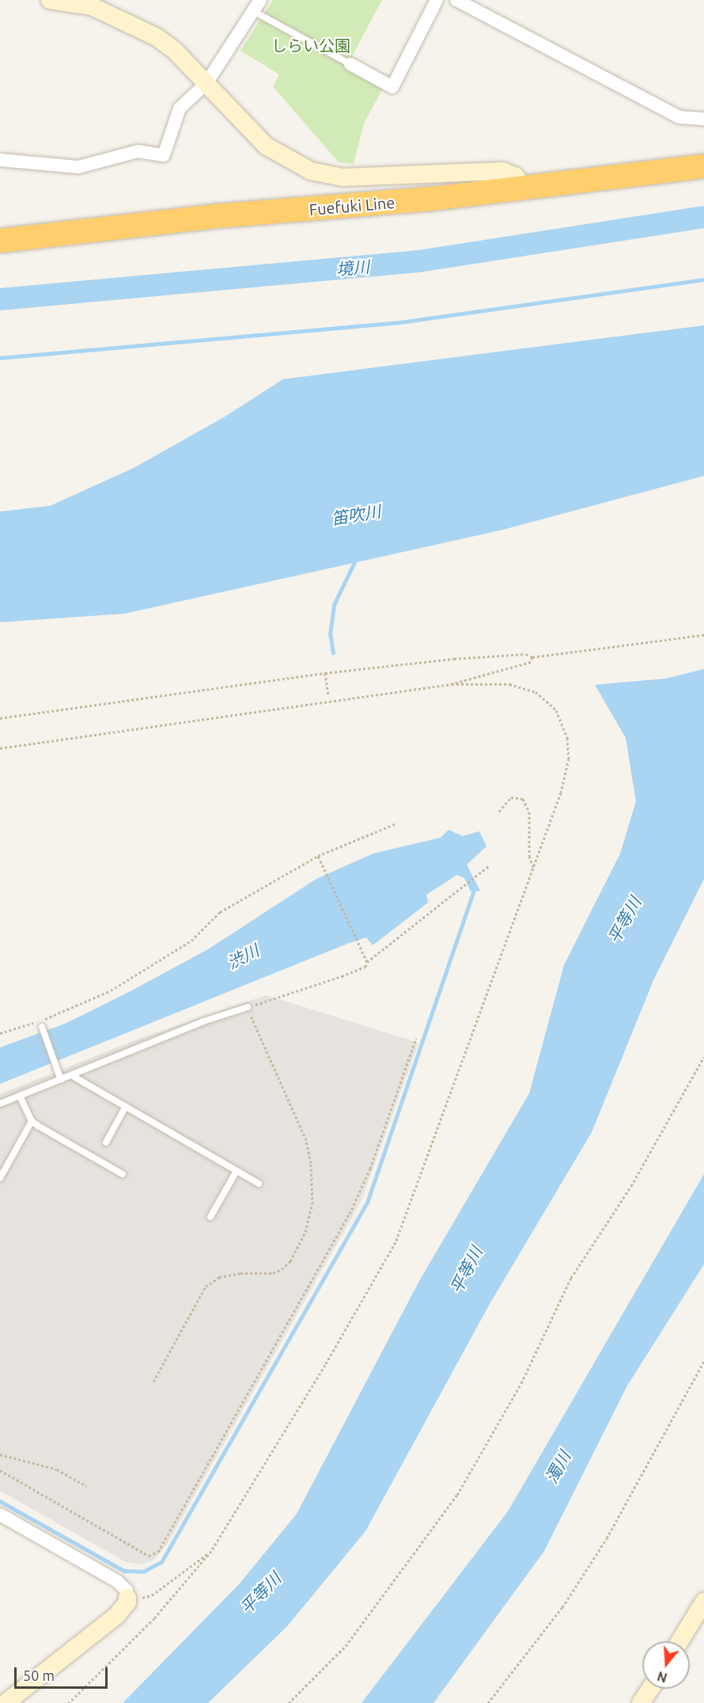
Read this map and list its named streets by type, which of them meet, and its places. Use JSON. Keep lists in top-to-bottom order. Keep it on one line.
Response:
{"streets":{"highway":["Fuefuki Line"]},"water":["境川","笛吹川","平等川","渋川","濁川"],"parks":["しらい公園"],"scale_bar":"50 m","north":"bottom"}
